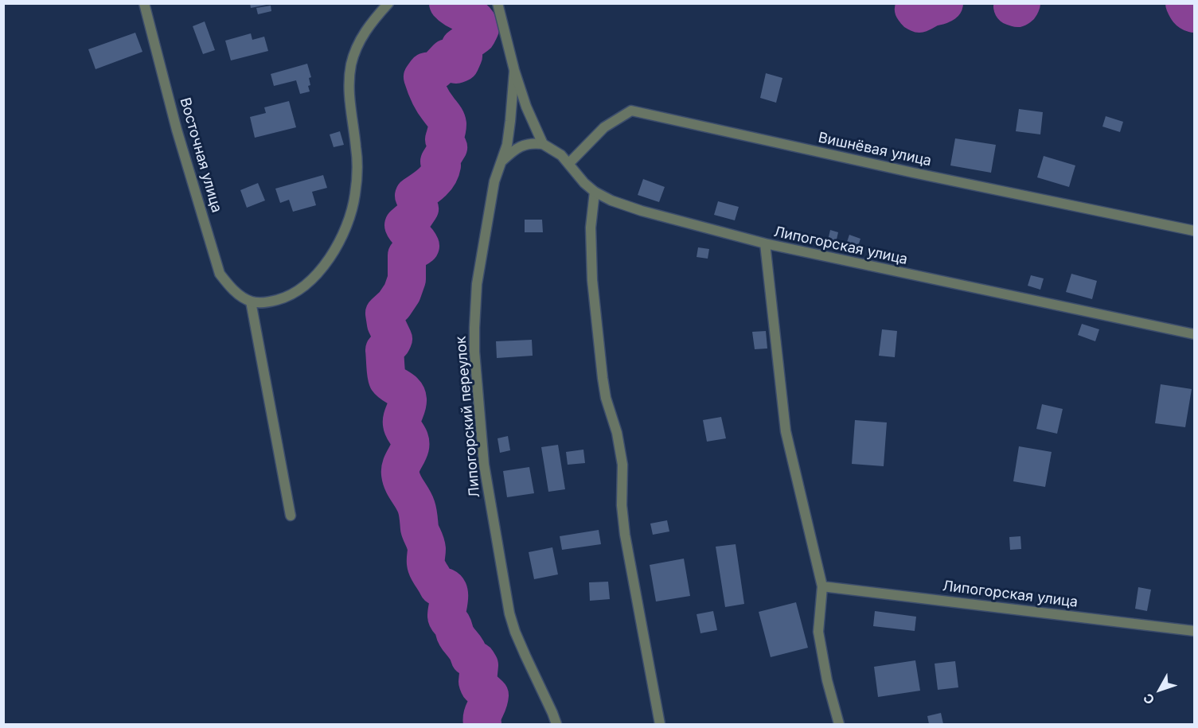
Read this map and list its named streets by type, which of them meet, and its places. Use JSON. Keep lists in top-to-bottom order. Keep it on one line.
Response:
{"streets":{"street":["Вишнёвая улица","Восточная улица","Липогорская улица","Липогорский переулок"]},"north":"bottom left"}
